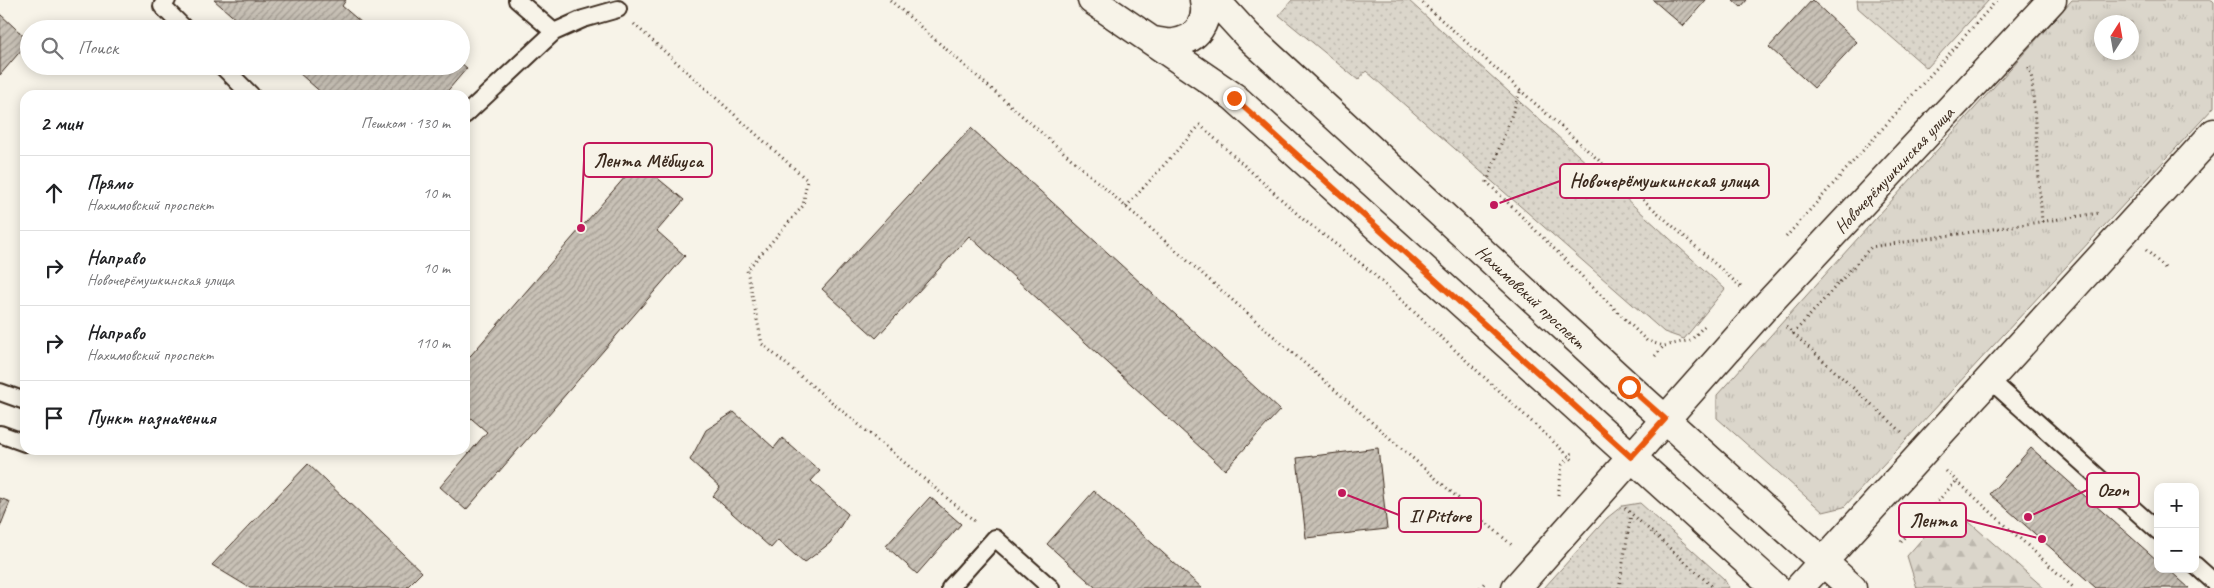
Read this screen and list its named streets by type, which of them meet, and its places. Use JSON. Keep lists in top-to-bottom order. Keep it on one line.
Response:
{"streets":{"main road":["Новочерёмушкинская улица","Нахимовский проспект"]},"crossings":[["Новочерёмушкинская улица","Нахимовский проспект"]],"places":["Новочерёмушкинская улица","Лента Мёбиуса","Il Pittore","Ozon","Лента"],"north":"top","page":{"search":"Поиск","heading":["2 мин","Пешком · 130 m"],"list":[["Прямо","Нахимовский проспект","10 m"],["Направо","Новочерёмушкинская улица","10 m"],["Направо","Нахимовский проспект","110 m"],"Пункт назначения"],"map_buttons":["+","−"]}}
